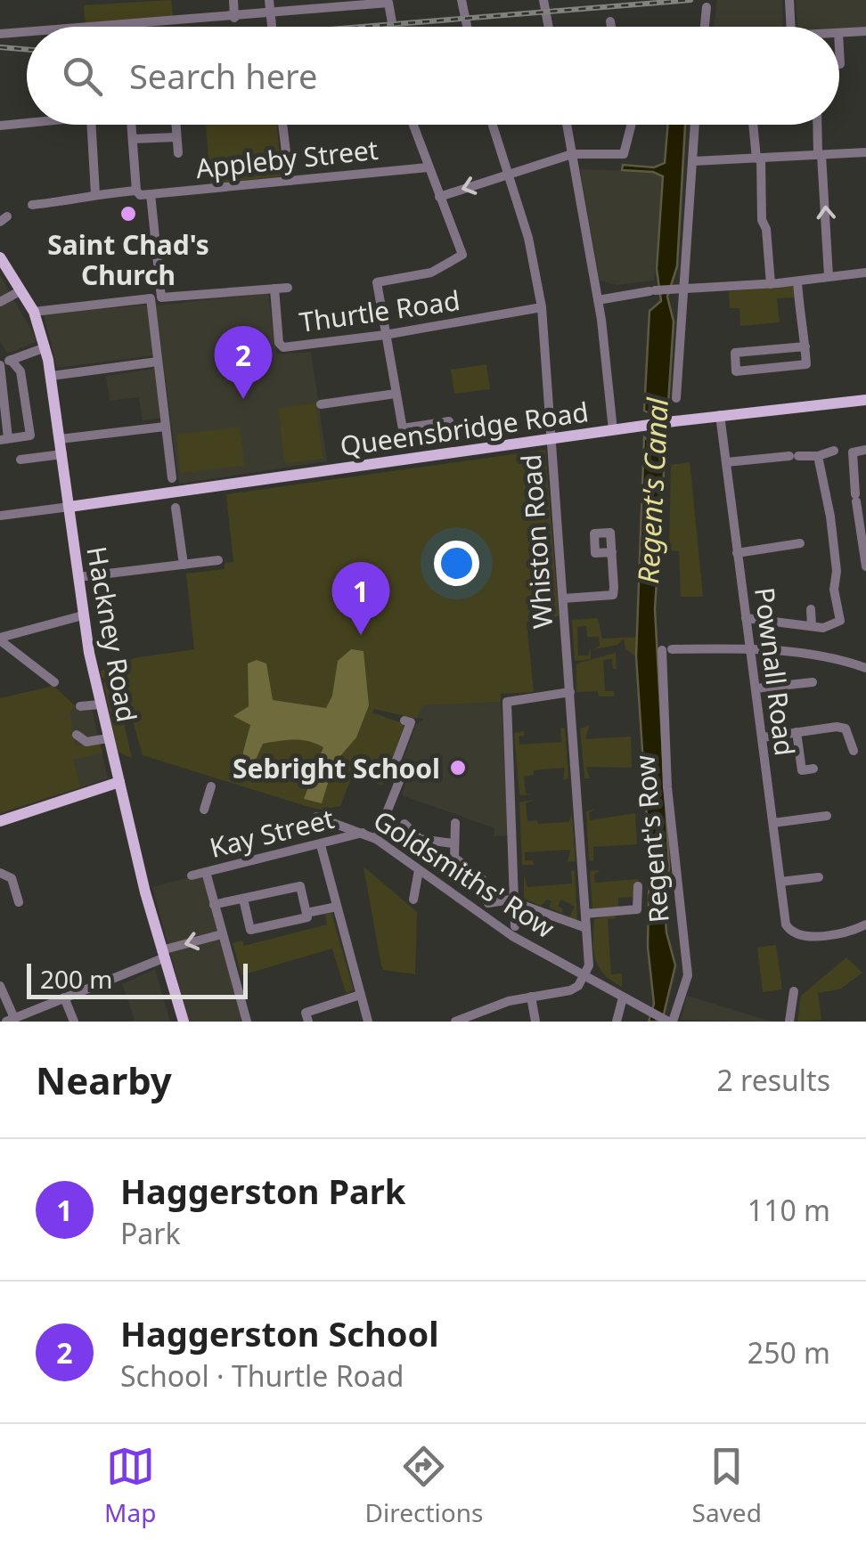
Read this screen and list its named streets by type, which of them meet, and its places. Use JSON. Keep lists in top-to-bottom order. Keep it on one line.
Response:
{"streets":{"main road":["Queensbridge Road","Hackney Road"],"street":["Appleby Street","Thurtle Road","Whiston Road","Pownall Road","Kay Street","Regent's Row","Goldsmiths' Row"]},"crossings":[["Thurtle Road","Whiston Road"],["Queensbridge Road","Whiston Road"],["Queensbridge Road","Hackney Road"],["Queensbridge Road","Pownall Road"],["Whiston Road","Goldsmiths' Row"],["Pownall Road","Regent's Row"],["Kay Street","Goldsmiths' Row"],["Regent's Row","Goldsmiths' Row"]],"water":["Regent's Canal"],"places":["Saint Chad's Church","Sebright School"],"scale_bar":"200 m","page":{"search":"Search here","pins":["2","1"],"scale":"200 m","heading":["Nearby","2 results"],"list":[{"mark":"1","name":"Haggerston Park","note":"Park","value":"110 m"},{"mark":"2","name":"Haggerston School","note":"School · Thurtle Road","value":"250 m"}],"nav":["Map","Directions","Saved"]}}
